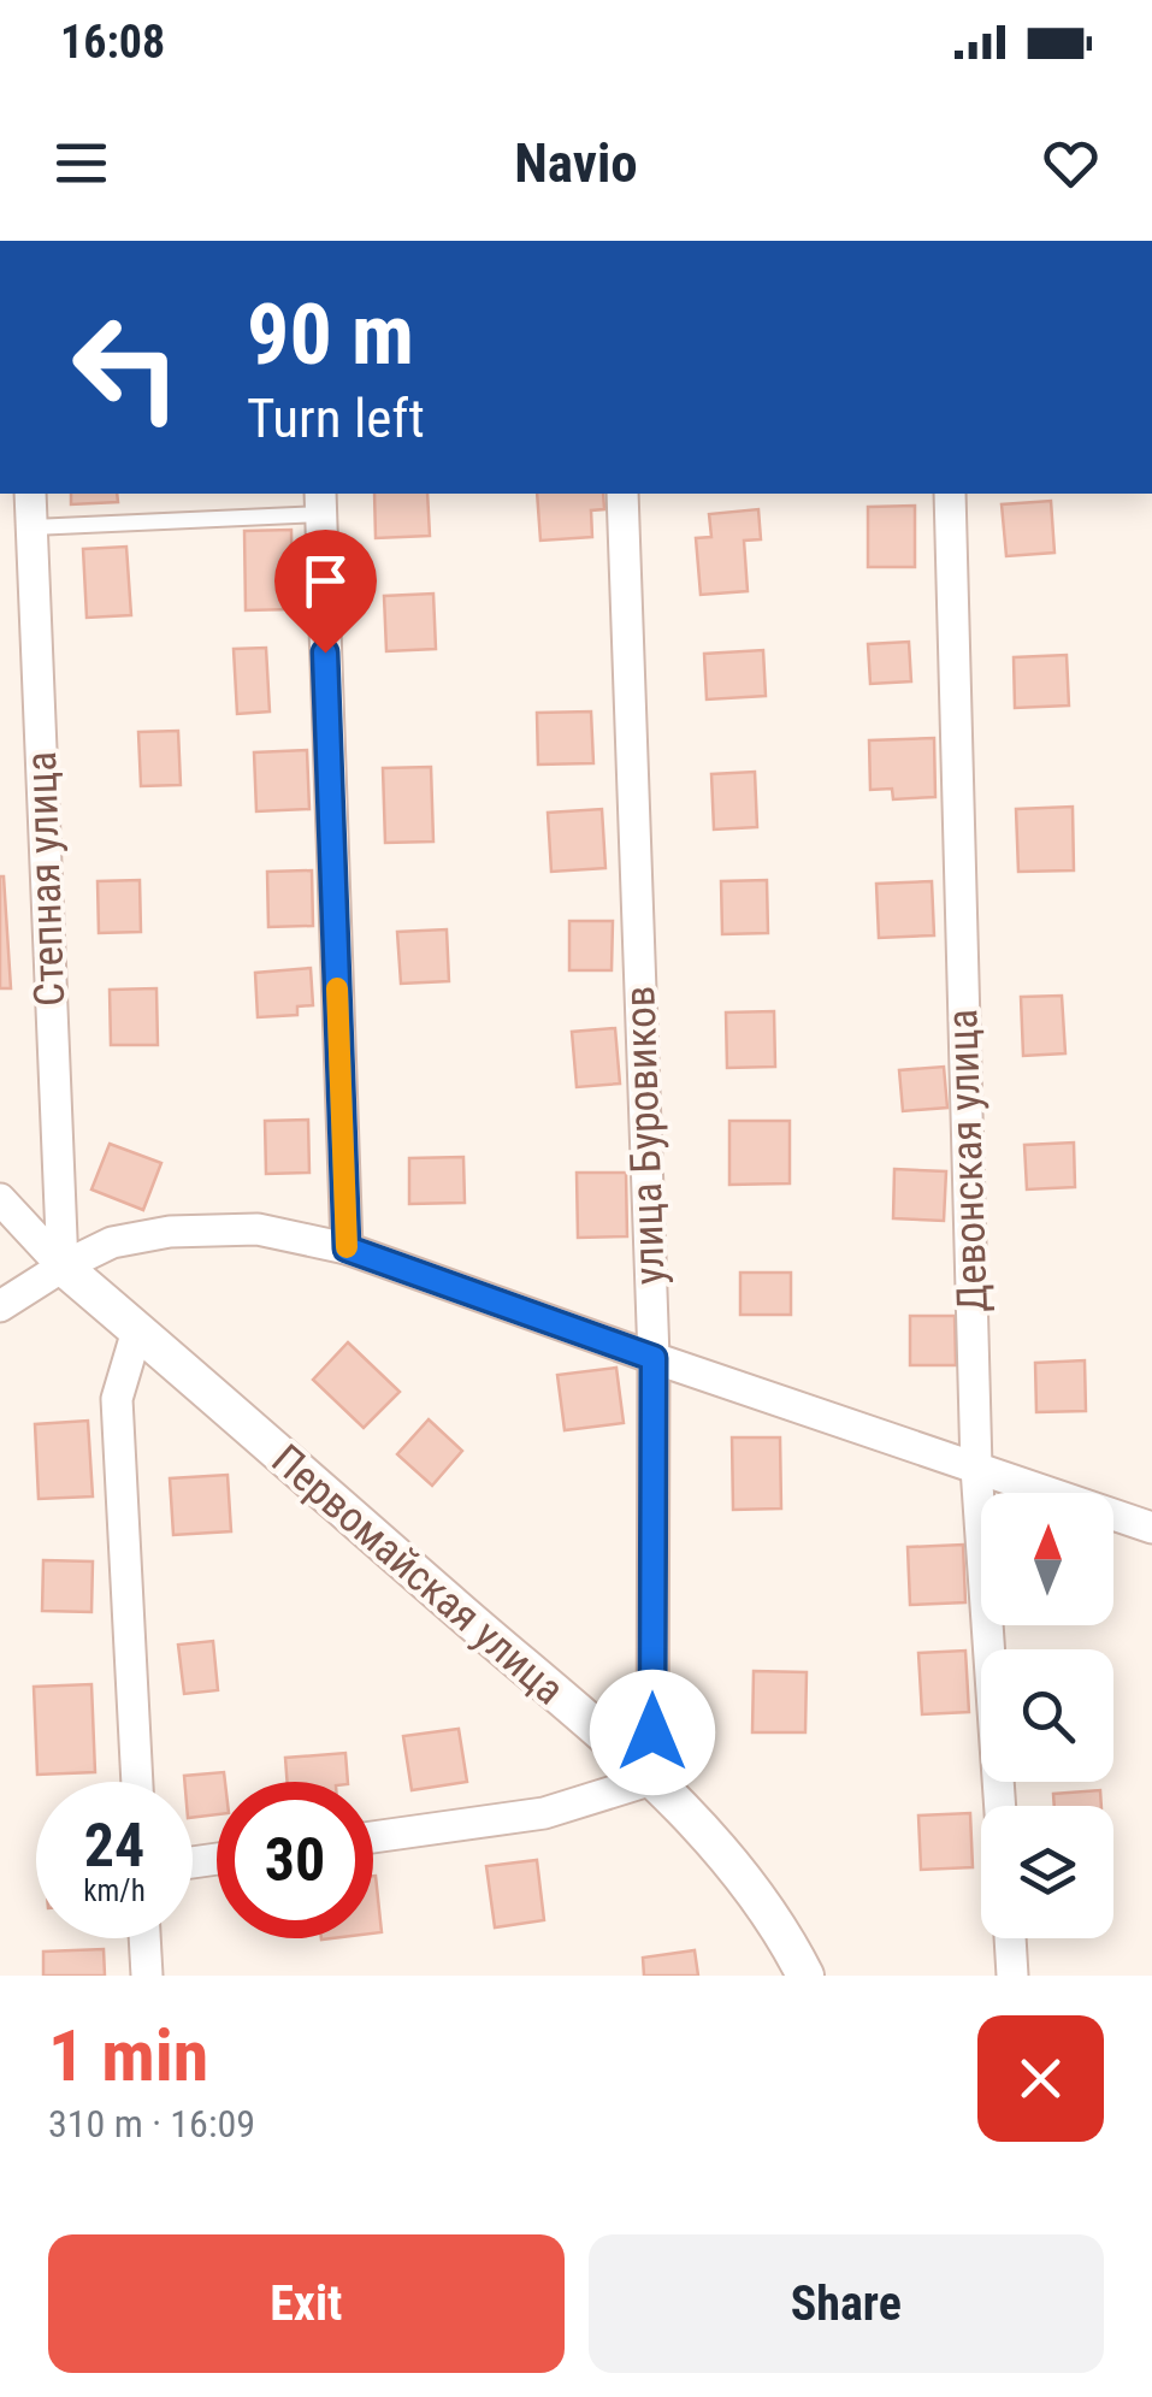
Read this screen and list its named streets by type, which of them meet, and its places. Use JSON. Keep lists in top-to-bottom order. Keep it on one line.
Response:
{"streets":{"street":["Степная улица","улица Буровиков","Девонская улица","Первомайская улица"]},"crossings":[["Степная улица","Первомайская улица"],["улица Буровиков","Первомайская улица"]],"north":"top","page":{"status":"16:08","header":"Navio","turn":["90 m","Turn left"],"speed":"24 km/h","limit":"30","heading":["1 min","310 m · 16:09"],"buttons":["Exit","Share"]}}
